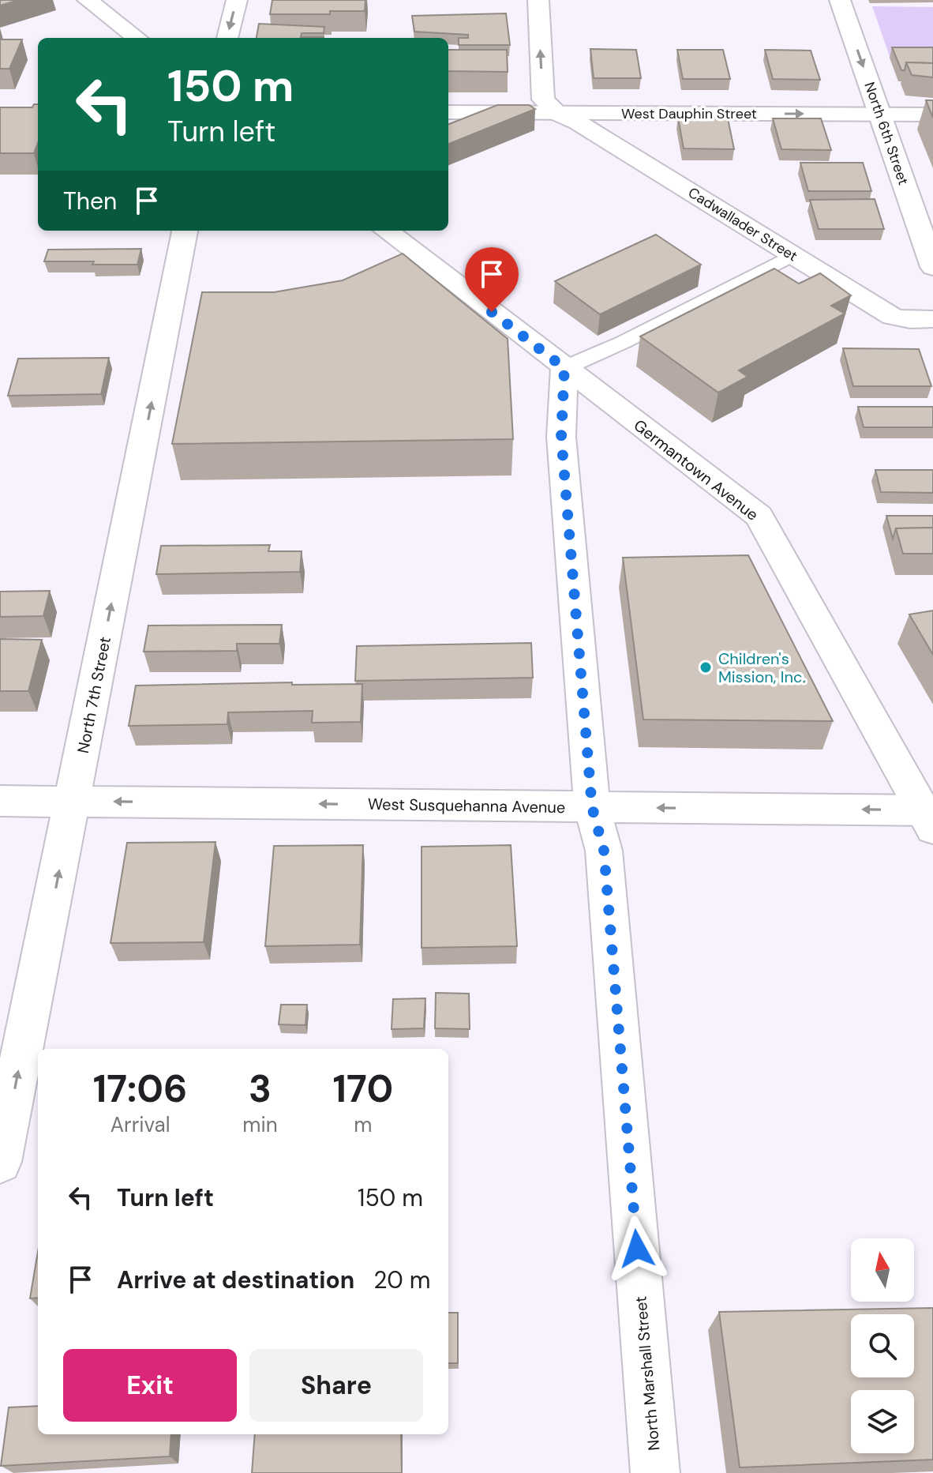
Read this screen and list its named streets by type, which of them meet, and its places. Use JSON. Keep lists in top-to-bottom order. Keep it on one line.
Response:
{"streets":{"street":["West Dauphin Street","North 6th Street","Cadwallader Street","Germantown Avenue","North 7th Street","West Susquehanna Avenue","North Marshall Street"]},"crossings":[["West Dauphin Street","North 6th Street"],["West Dauphin Street","Cadwallader Street"],["Germantown Avenue","West Susquehanna Avenue"],["Germantown Avenue","North Marshall Street"],["North 7th Street","West Susquehanna Avenue"],["West Susquehanna Avenue","North Marshall Street"]],"one_way":["West Dauphin Street","North 6th Street","North 7th Street","West Susquehanna Avenue"],"places":["Children's Mission, Inc."],"north":"top","page":{"turn":["150 m","Turn left"],"then":"Then","eta":["17:06","Arrival","3","min","170","m"],"list":[{"name":"Turn left","value":"150 m"},{"name":"Arrive at destination","value":"20 m"}],"buttons":["Exit","Share"]}}
